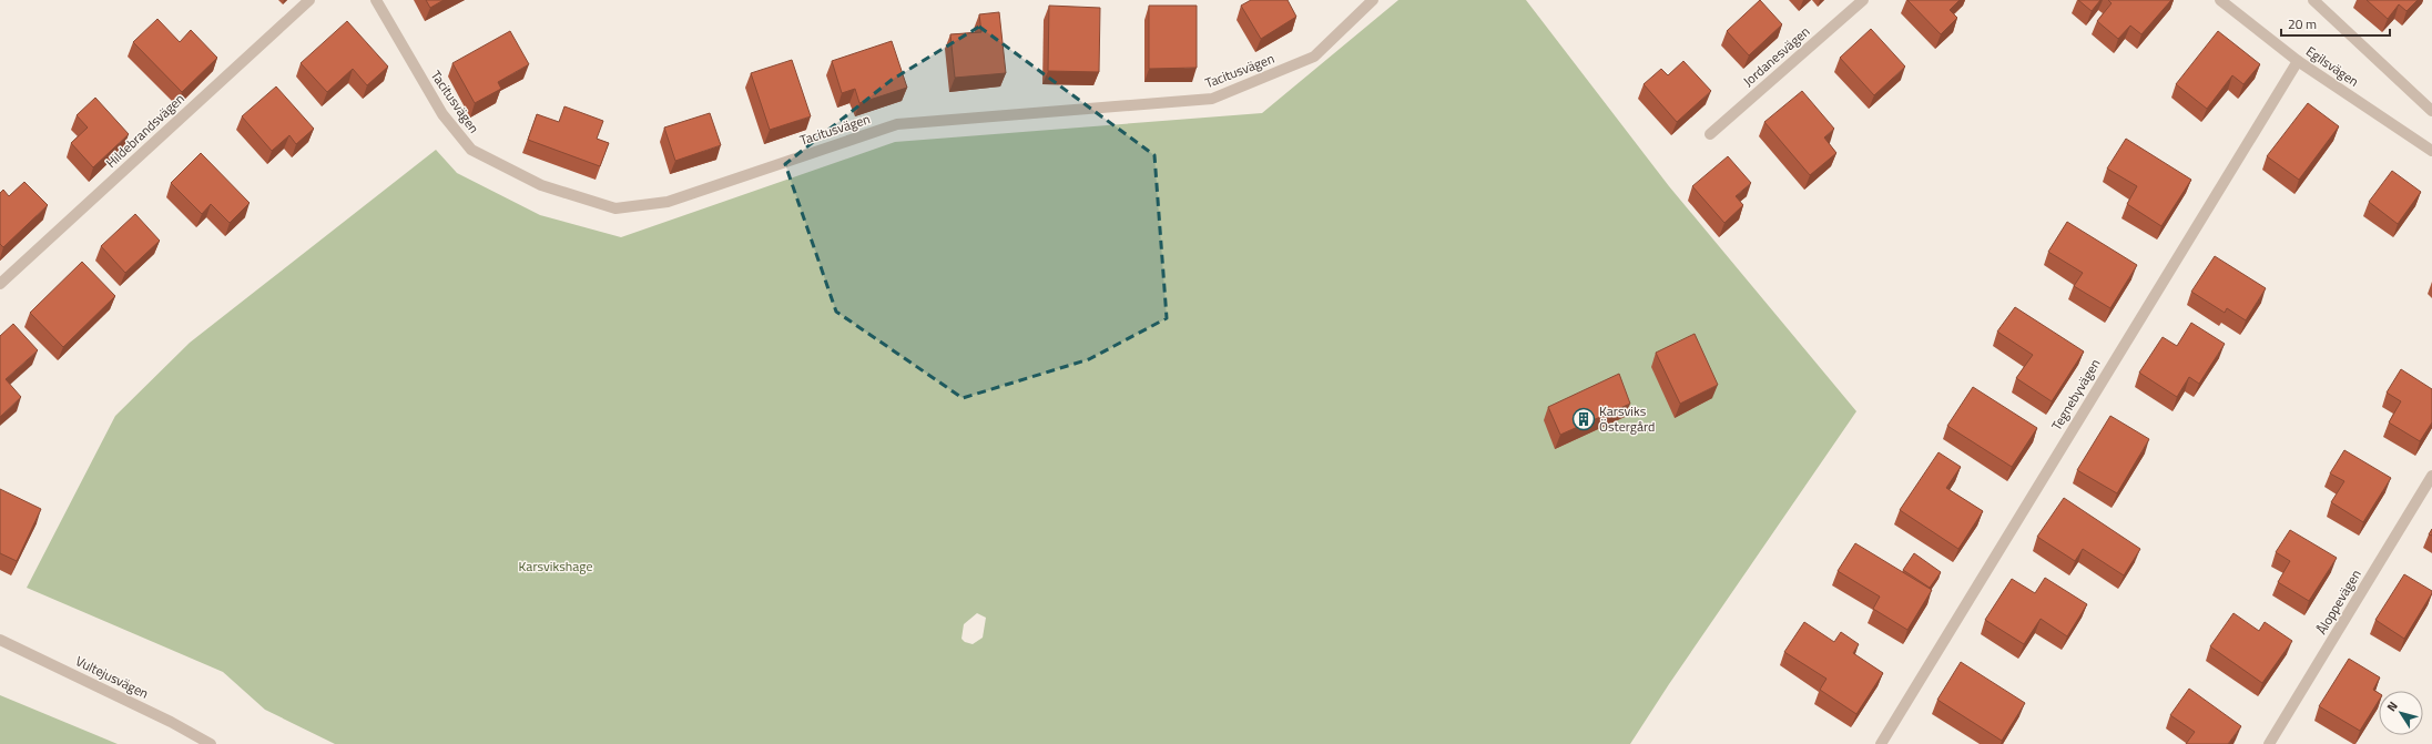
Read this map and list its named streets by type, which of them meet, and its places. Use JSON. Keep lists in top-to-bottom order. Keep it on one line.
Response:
{"streets":{"street":["Jordanesvägen","Egilsvägen","Tacitusvägen","Hildebrandsvägen","Tegnebyvägen","Åloppevägen","Vultejusvägen"]},"crossings":[["Egilsvägen","Tegnebyvägen"]],"parks":["Karsvikshage"],"places":{"building":["Karsviks Östergård"]},"scale_bar":"20 m","north":"top left"}
